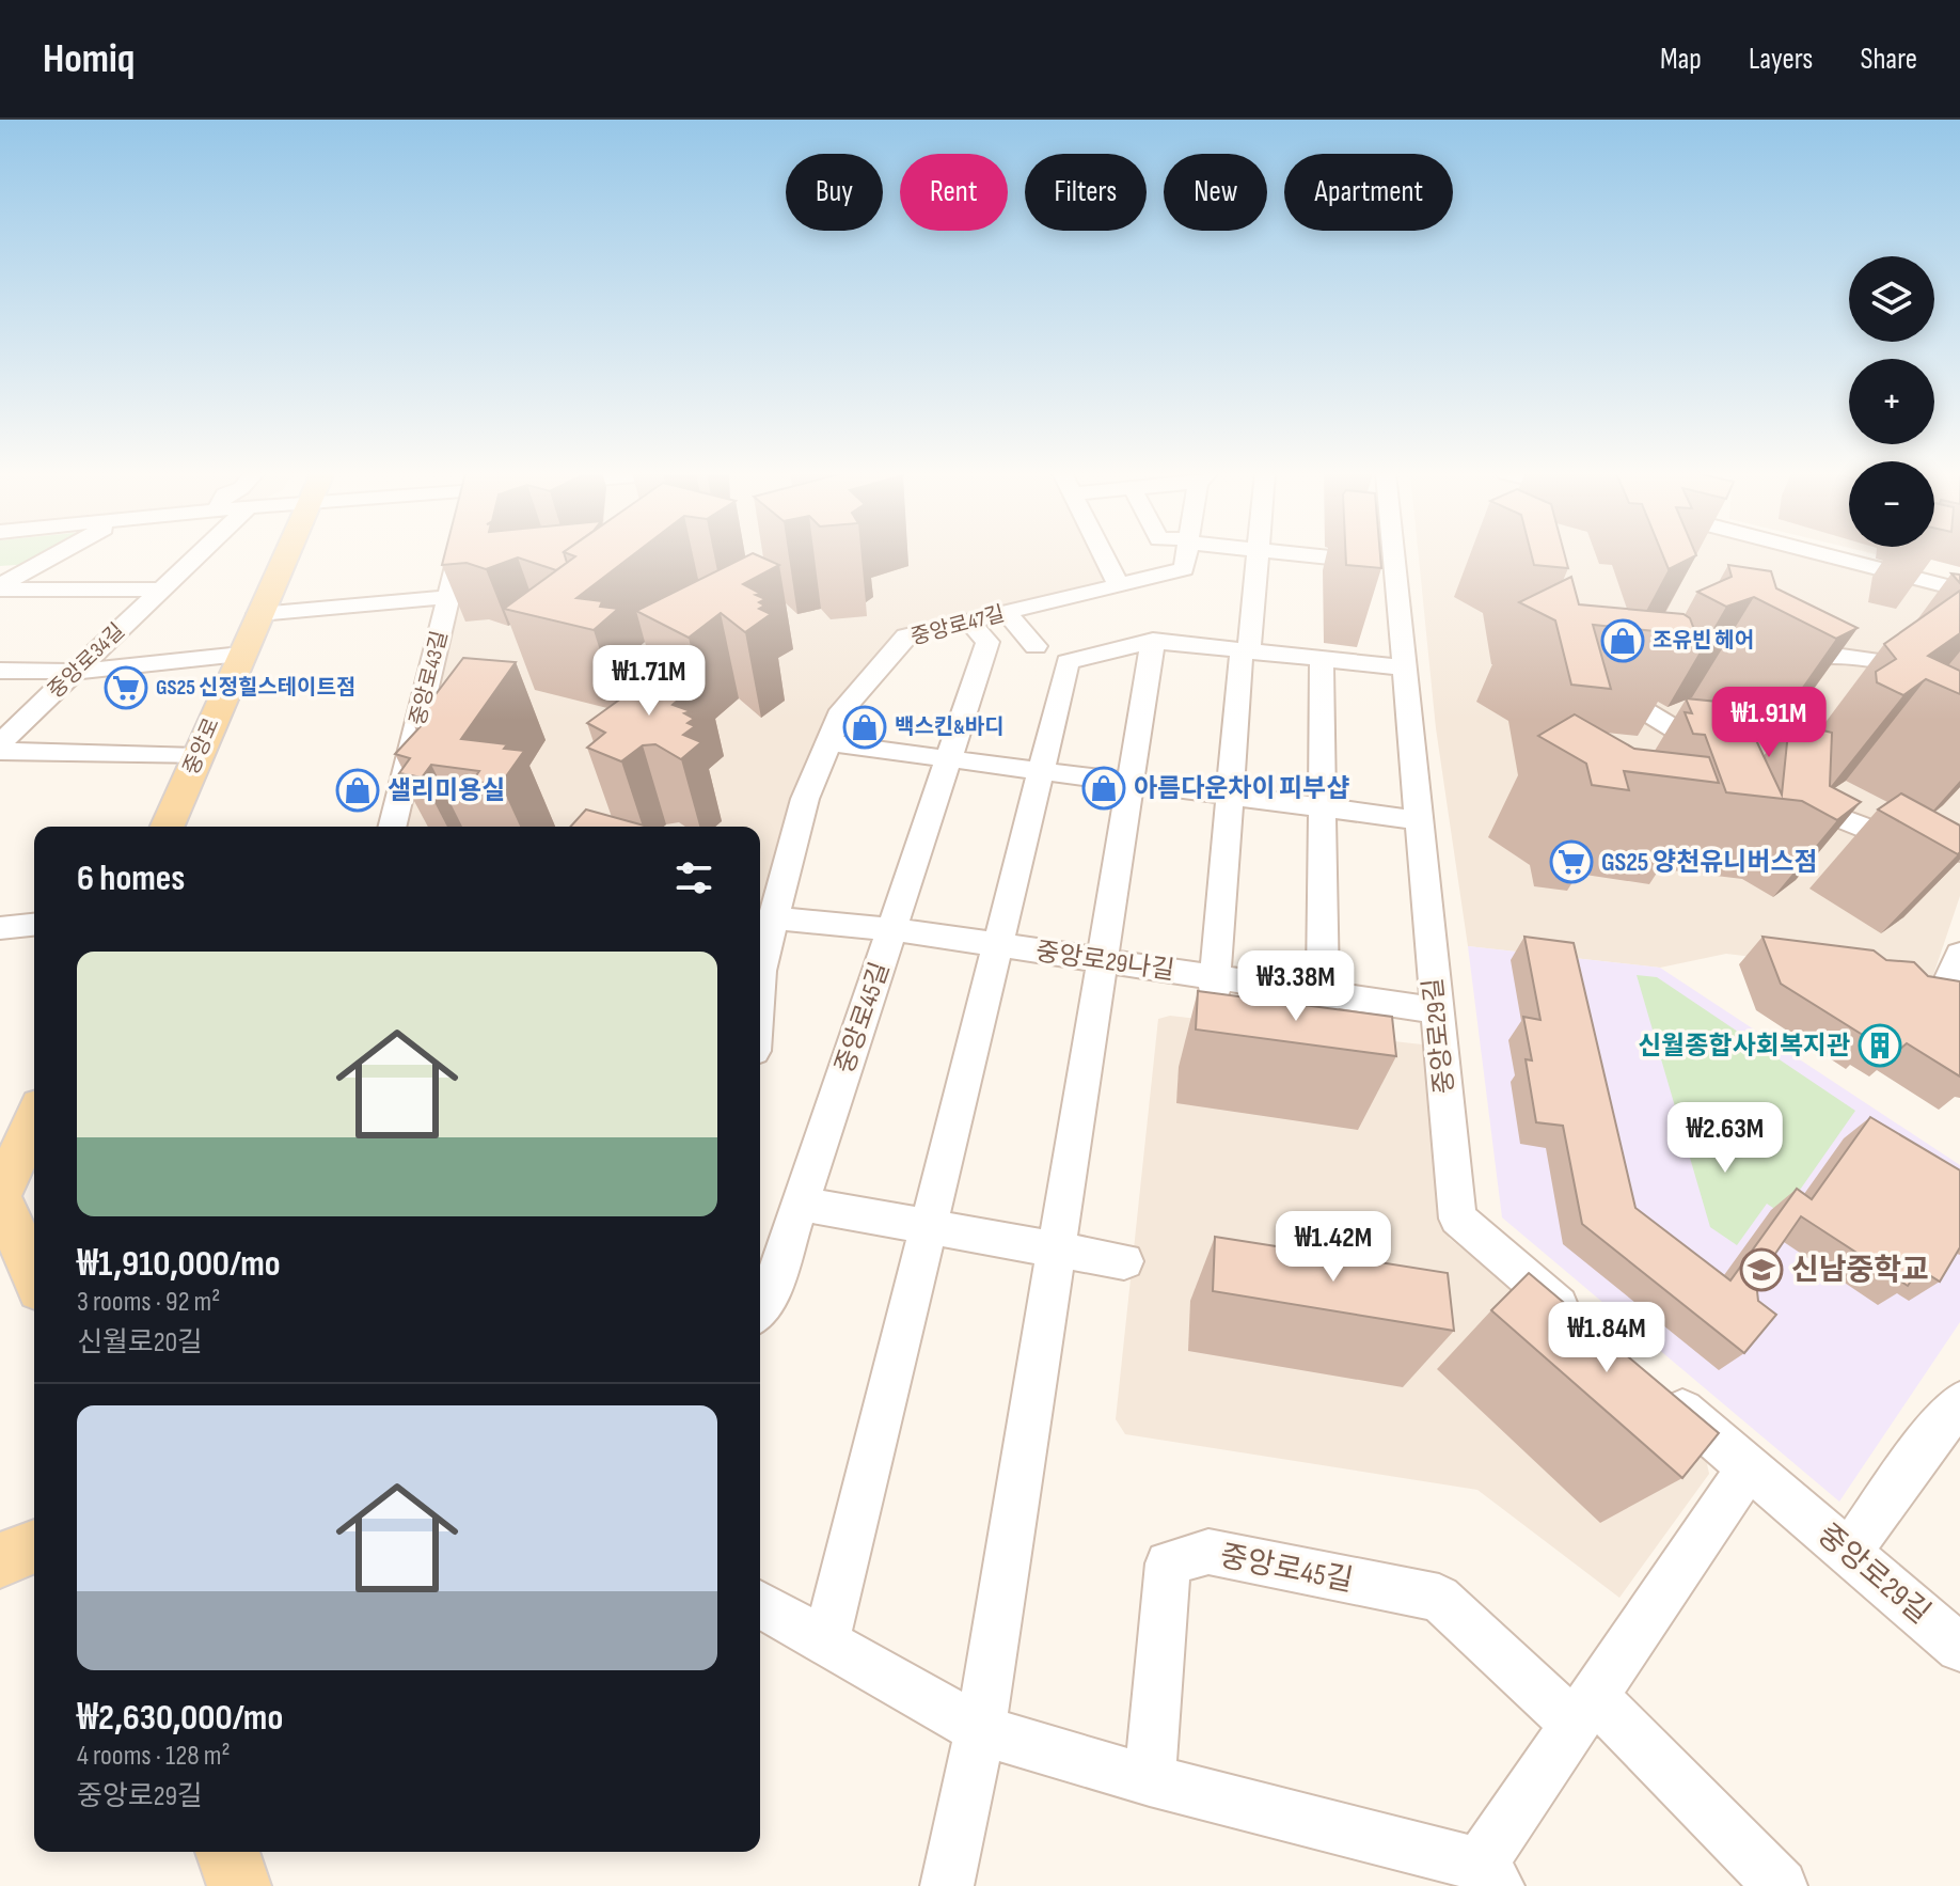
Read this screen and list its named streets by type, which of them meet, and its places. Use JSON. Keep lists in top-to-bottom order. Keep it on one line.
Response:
{"streets":{"main road":["중앙로"],"street":["중앙로47길","중앙로34길","중앙로43길","중앙로29나길","중앙로45길","중앙로29길"]},"crossings":[["중앙로47길","중앙로29나길"],["중앙로47길","중앙로45길"],["중앙로29나길","중앙로45길"],["중앙로29나길","중앙로29길"]],"places":{"shop":["조유빈 헤어","백스킨&바디","아름다운차이 피부샵","샐리미용실"],"supermarket":["GS25 신정힐스테이트점","GS25 양천유니버스점"],"building":["신월종합사회복지관"],"school or university":["신남중학교"]},"page":{"header":"Homiq","nav":["Map","Layers","Share"],"chip":["Buy","Rent","Filters","New","Apartment"],"map_buttons":["+","−"],"price":["₩1.71M","₩1.91M","₩3.38M","₩2.63M","₩1.42M","₩1.84M"],"heading":"6 homes","list":[{"name":"₩1,910,000/mo","note":"3 rooms · 92 m² · 신월로20길"},{"name":"₩2,630,000/mo","note":"4 rooms · 128 m² · 중앙로29길"}]}}
